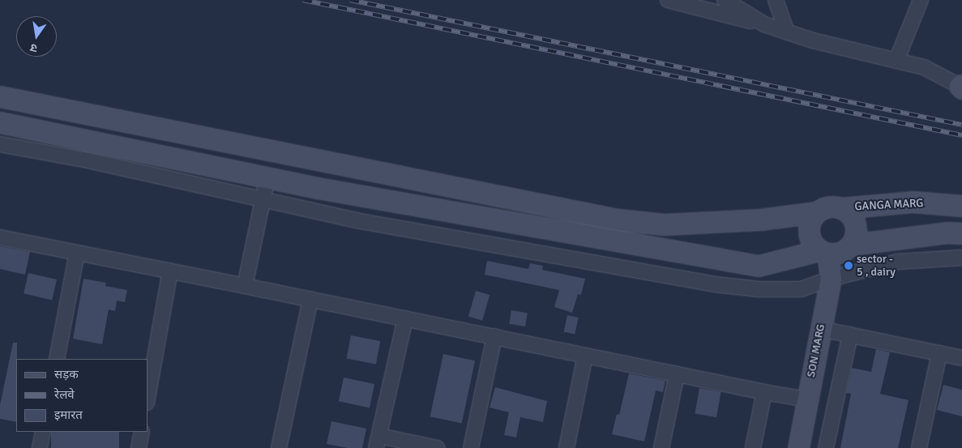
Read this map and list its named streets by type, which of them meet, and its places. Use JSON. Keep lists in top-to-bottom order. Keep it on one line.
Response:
{"streets":{"street":["GANGA MARG","SON MARG"]},"crossings":[["GANGA MARG","SON MARG"]],"places":["sector - 5 , dairy"],"legend":["सड़क","रेलवे","इमारत"],"north":"bottom"}
